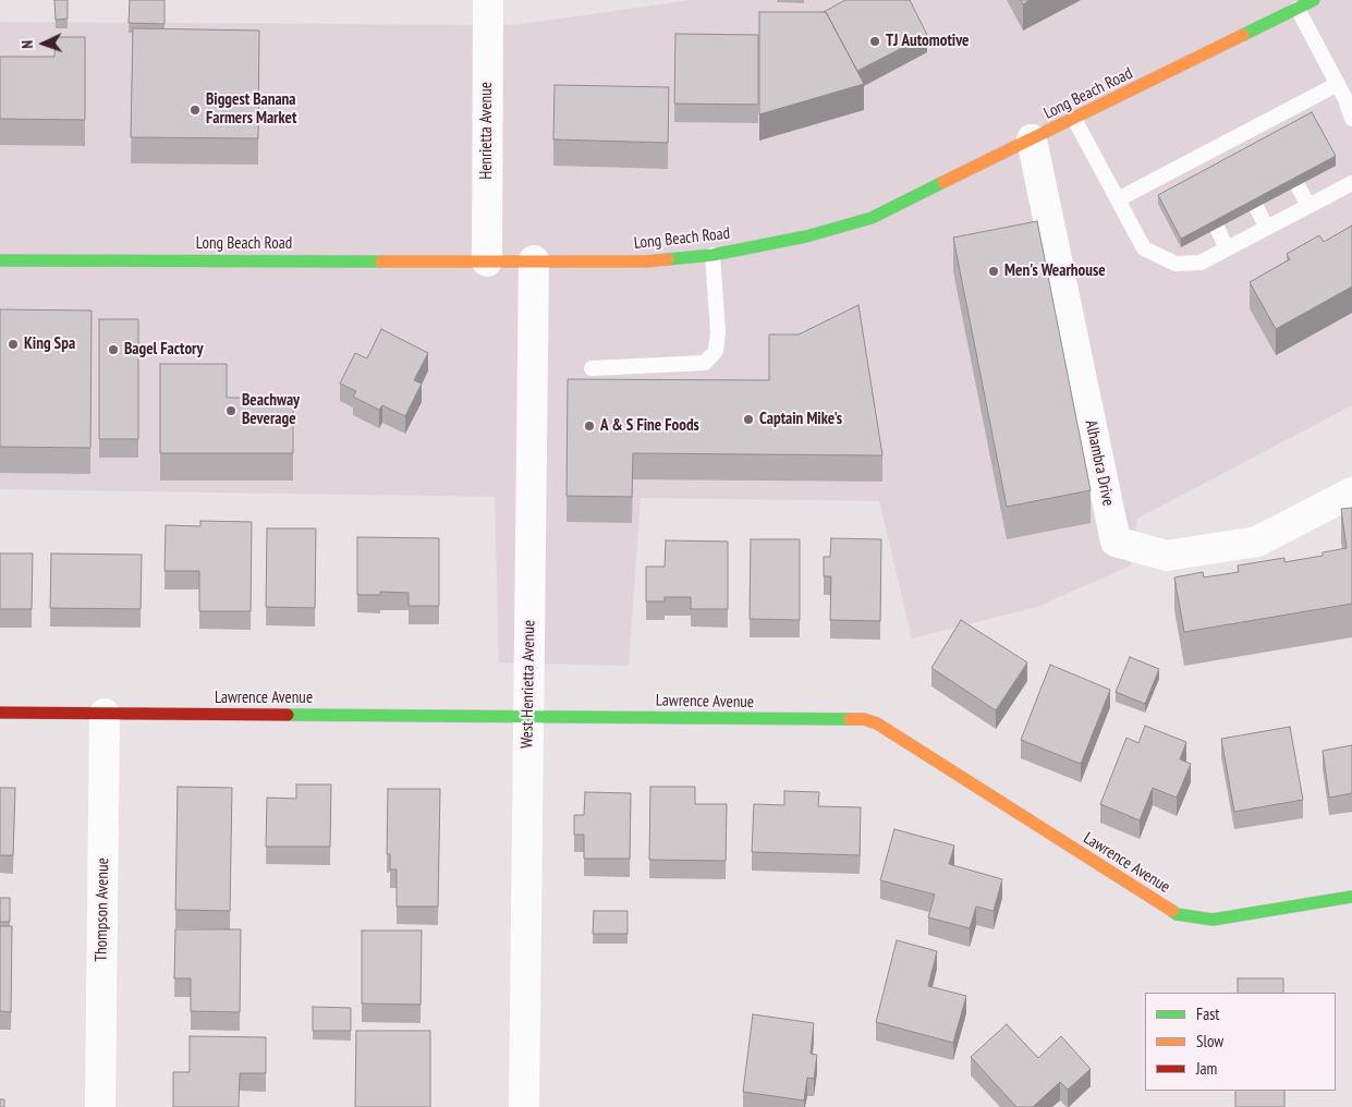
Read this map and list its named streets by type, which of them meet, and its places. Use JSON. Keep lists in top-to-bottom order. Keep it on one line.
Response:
{"streets":{"street":["Long Beach Road","Henrietta Avenue","Alhambra Drive","West Henrietta Avenue","Lawrence Avenue","Thompson Avenue"]},"crossings":[["Long Beach Road","Henrietta Avenue"],["Long Beach Road","Alhambra Drive"],["Long Beach Road","West Henrietta Avenue"],["West Henrietta Avenue","Lawrence Avenue"],["Lawrence Avenue","Thompson Avenue"]],"places":["TJ Automotive","Biggest Banana Farmers Market","Men's Wearhouse","King Spa","Bagel Factory","Beachway Beverage","Captain Mike's","A & S Fine Foods"],"legend":["Fast","Slow","Jam"],"north":"left"}
